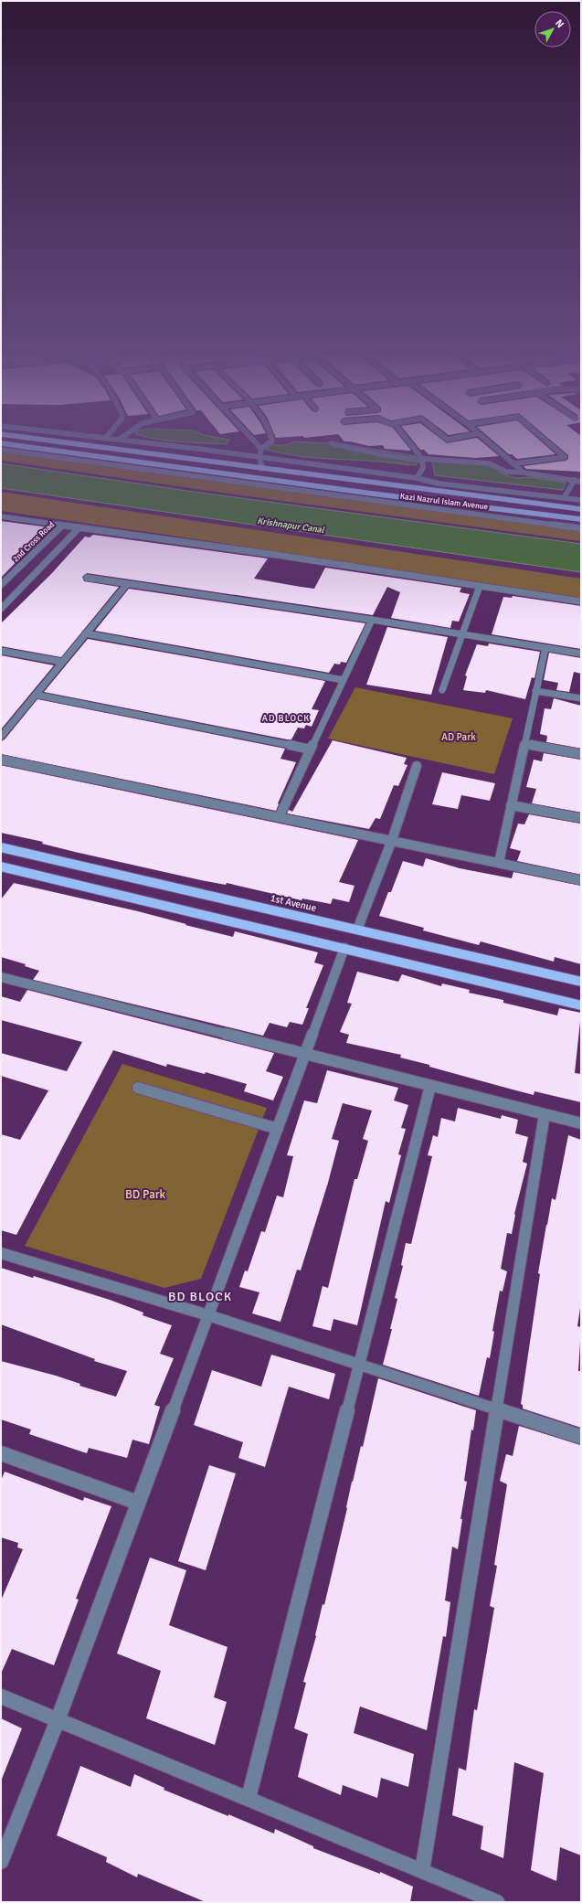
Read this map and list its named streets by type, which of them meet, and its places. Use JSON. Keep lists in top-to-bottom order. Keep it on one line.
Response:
{"streets":{"main road":["Kazi Nazrul Islam Avenue","1st Avenue"],"street":["2nd Cross Road"]},"districts":["AD BLOCK","BD BLOCK"],"water":["Krishnapur Canal"],"parks":["AD Park","BD Park"],"north":"top right"}
